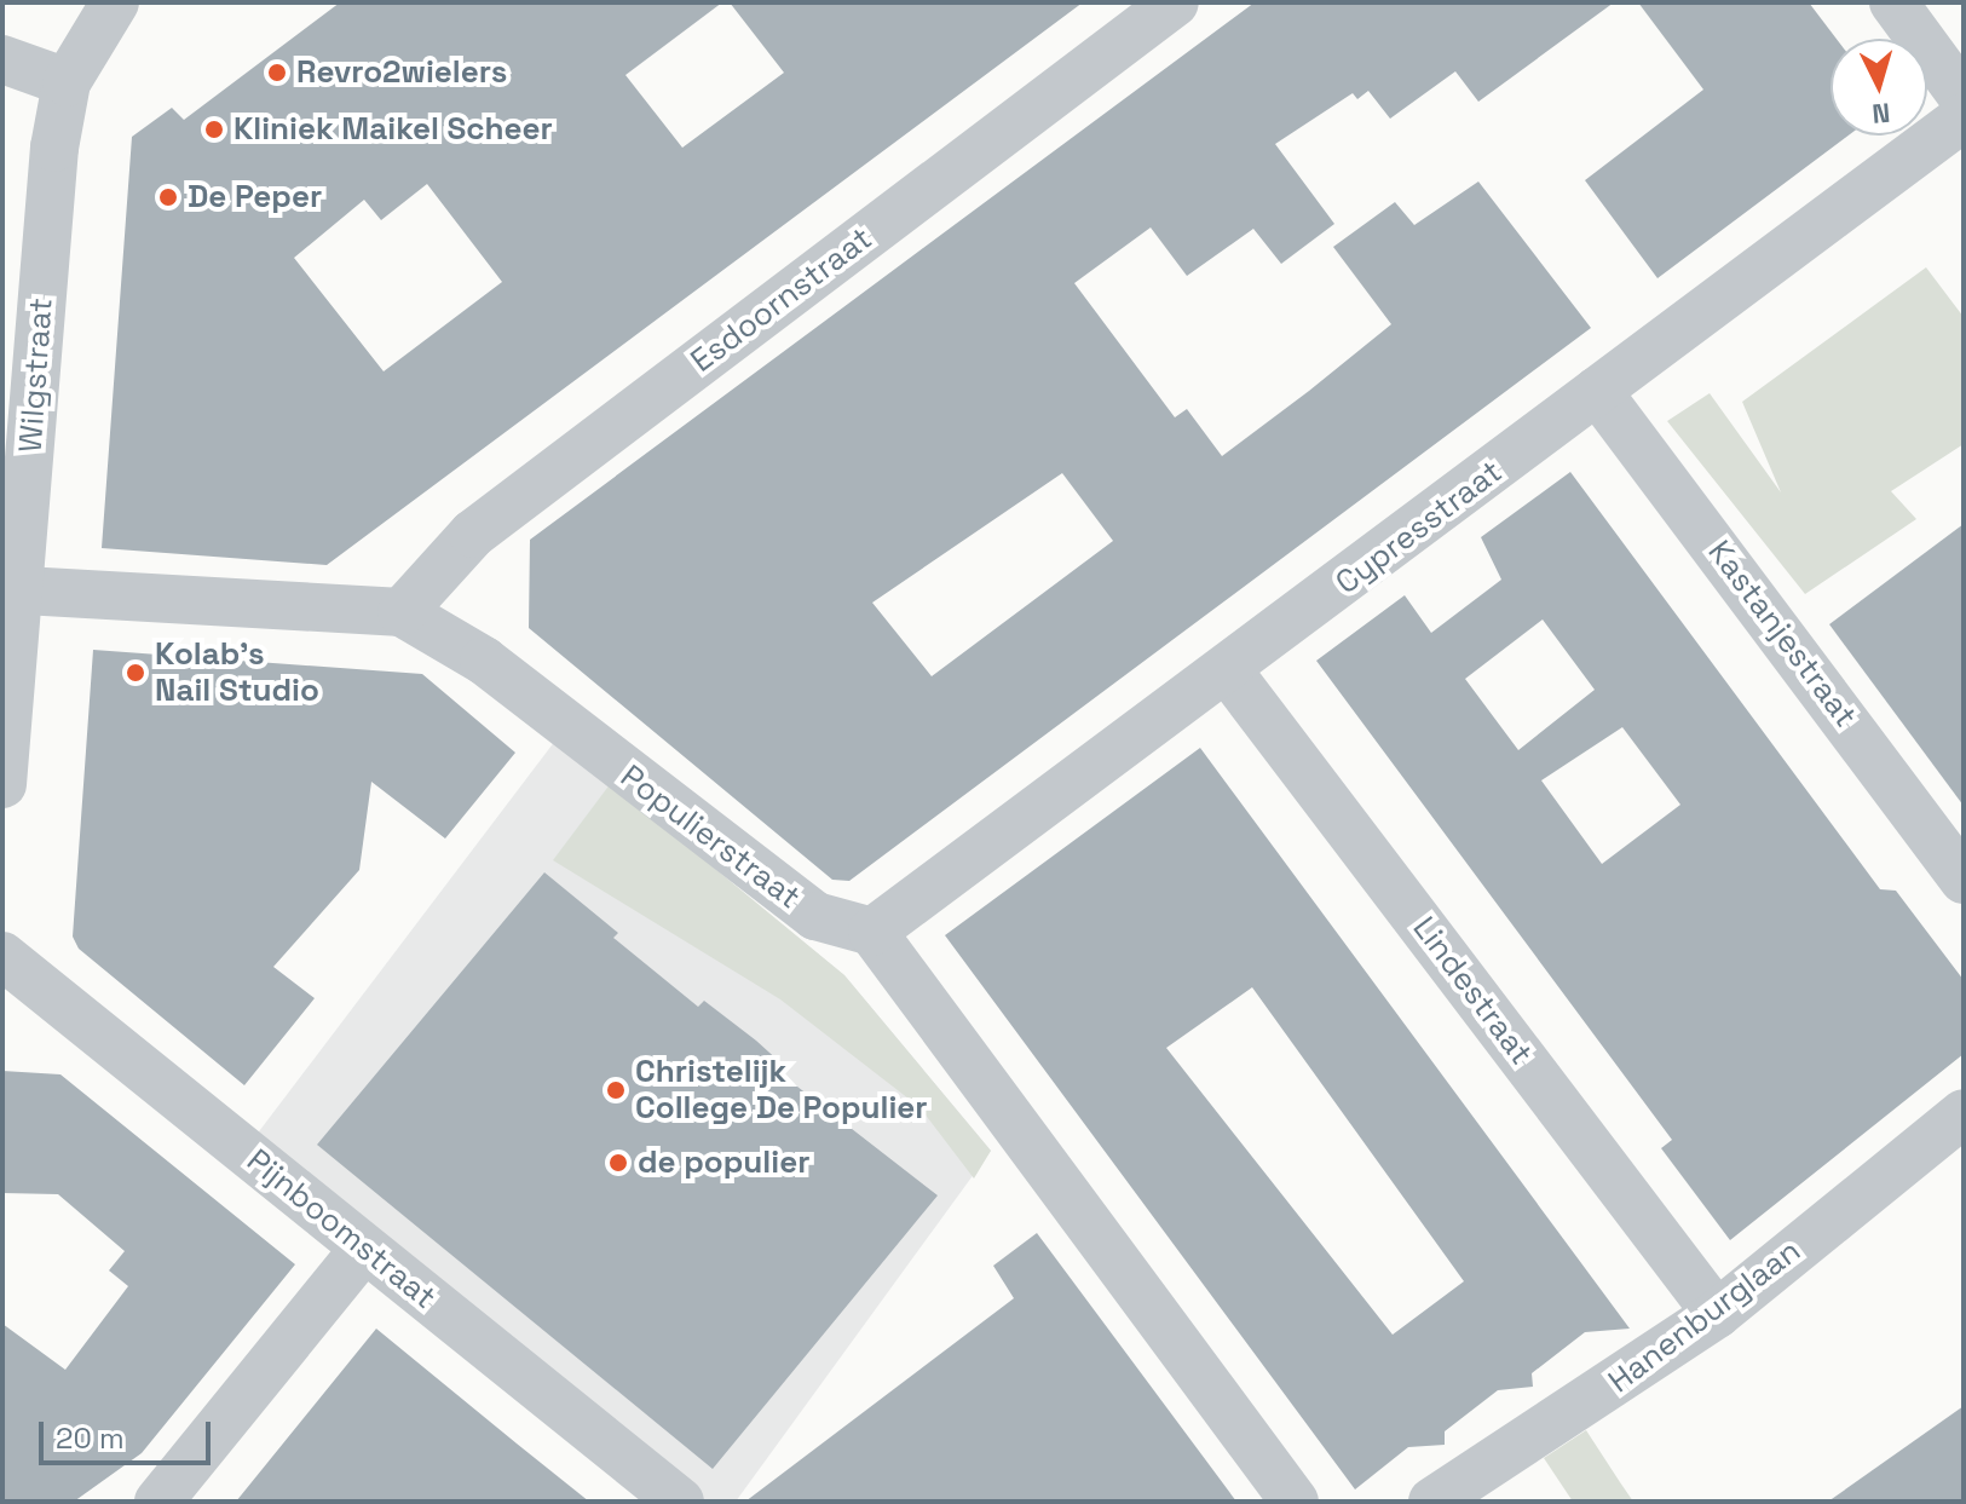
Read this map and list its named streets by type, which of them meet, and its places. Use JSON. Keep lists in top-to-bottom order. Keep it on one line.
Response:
{"streets":{"street":["Esdoornstraat","Wilgstraat","Cypresstraat","Kastanjestraat","Populierstraat","Lindestraat","Pijnboomstraat","Hanenburglaan"]},"crossings":[["Esdoornstraat","Populierstraat"],["Wilgstraat","Populierstraat"],["Cypresstraat","Kastanjestraat"],["Cypresstraat","Populierstraat"],["Cypresstraat","Lindestraat"],["Lindestraat","Hanenburglaan"]],"places":["Revro2wielers","Kliniek Maikel Scheer","De Peper","Kolab's Nail Studio","Christelijk College De Populier","de populier"],"scale_bar":"20 m","north":"bottom"}
